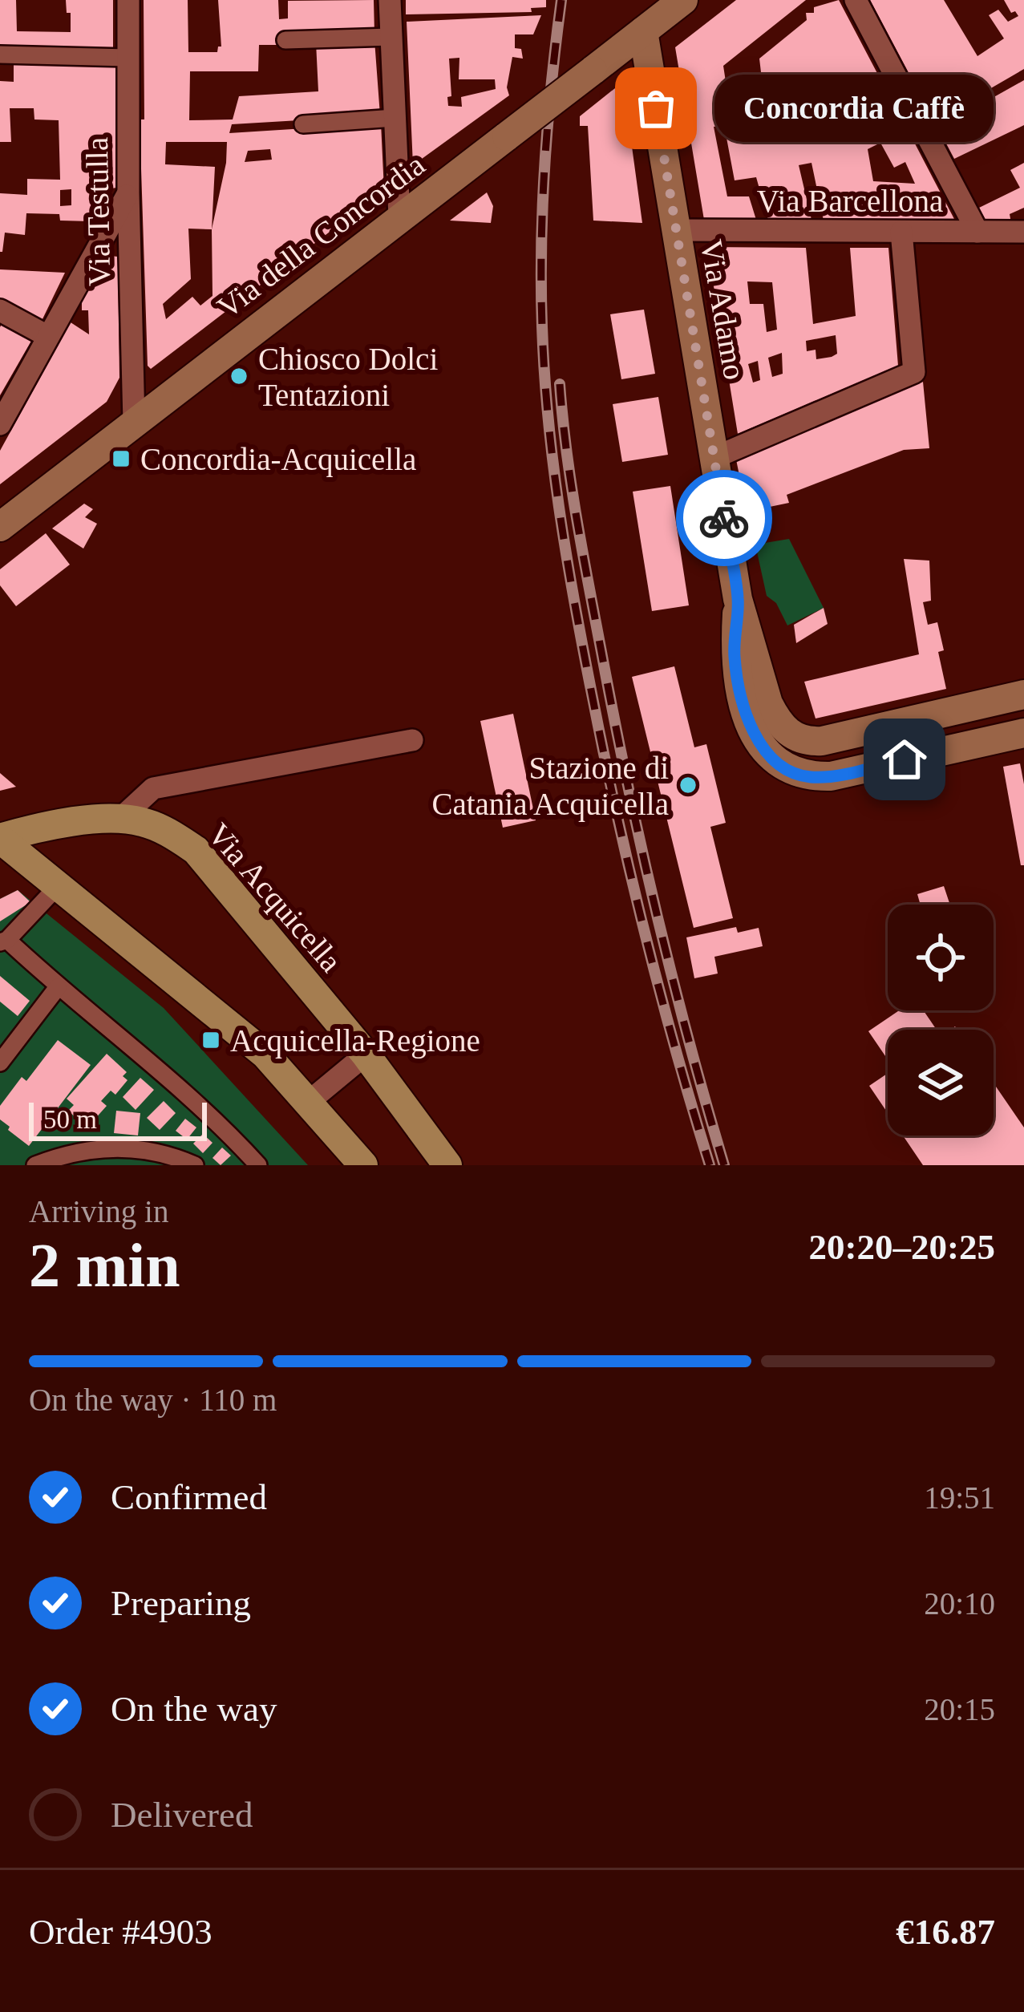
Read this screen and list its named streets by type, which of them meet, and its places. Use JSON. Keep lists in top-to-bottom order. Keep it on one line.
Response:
{"streets":{"main road":["Via della Concordia","Via Adamo","Via Acquicella"],"street":["Via Barcellona","Via Testulla"]},"crossings":[["Via Barcellona","Via Adamo"],["Via Testulla","Via della Concordia"],["Via della Concordia","Via Adamo"]],"places":{"other":["Concordia Caffè","Chiosco Dolci Tentazioni","Stazione di Catania Acquicella"],"transit":["Concordia-Acquicella","Acquicella-Regione"]},"scale_bar":"50 m","page":{"bubble":"Concordia Caffè","scale":"50 m","heading":["2 min","Arriving in","20:20–20:25"],"panel":["Order #4903","€16.87"],"bar":"On the way · 110 m","list":[["Confirmed","19:51"],["Preparing","20:10"],["On the way","20:15"],"Delivered"]}}
